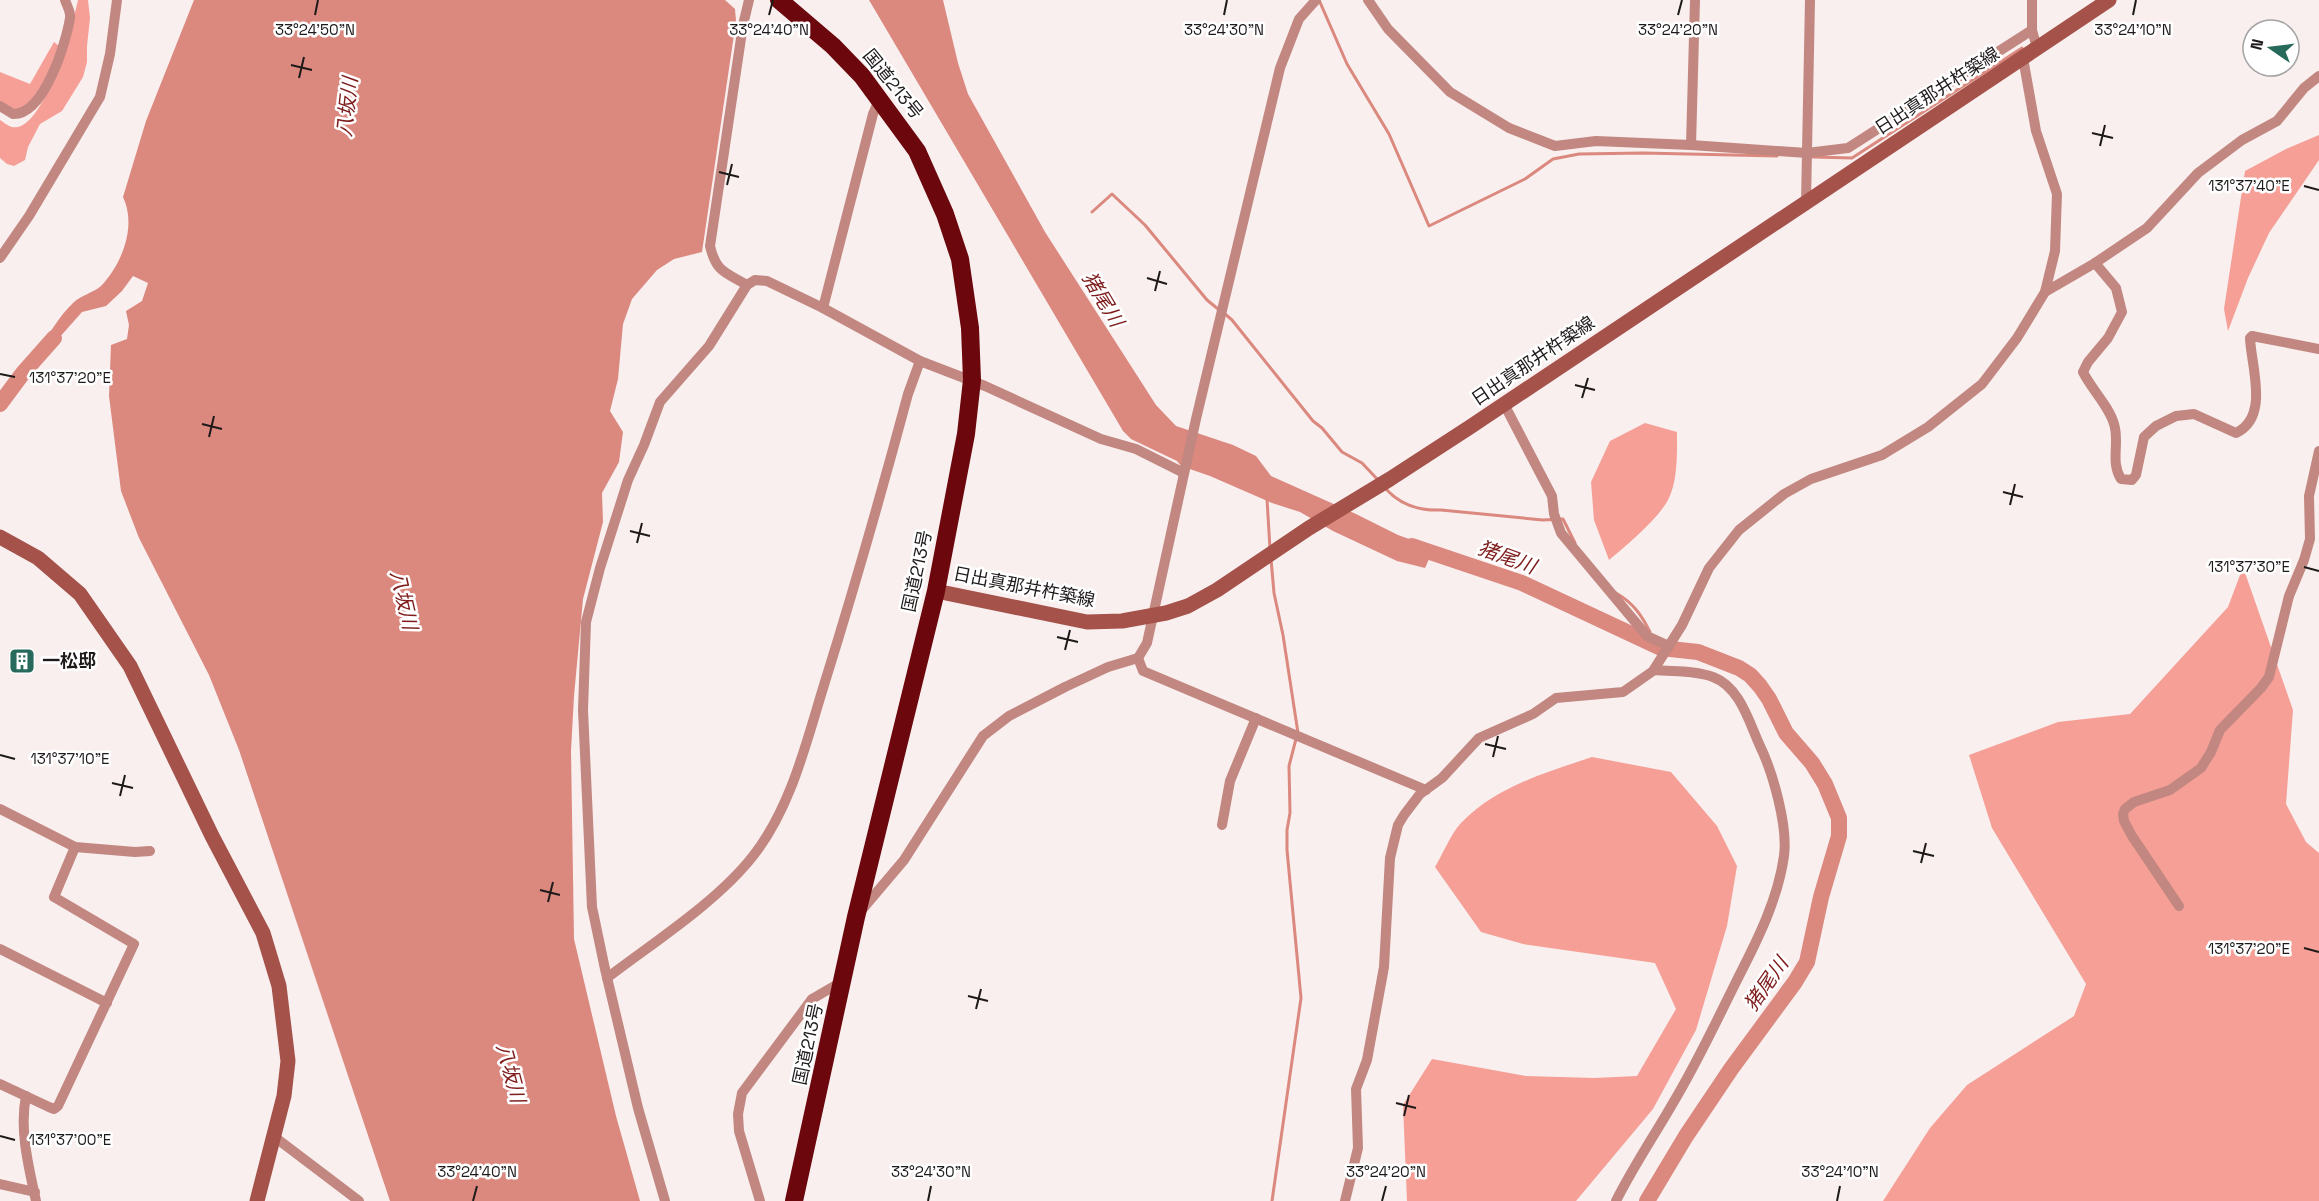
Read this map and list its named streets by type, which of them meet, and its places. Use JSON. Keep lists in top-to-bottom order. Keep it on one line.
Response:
{"streets":{"highway":["国道213号"],"main road":["日出真那井杵築線"]},"crossings":[["国道213号","日出真那井杵築線"]],"water":["八坂川","猪尾川"],"places":{"building":["一松邸"]},"north":"left","coordinates":["33°24'50\"N","33°24'40\"N","33°24'30\"N","33°24'20\"N","33°24'10\"N","131°37'40\"E","131°37'20\"E","131°37'30\"E","131°37'10\"E","131°37'00\"E"]}
